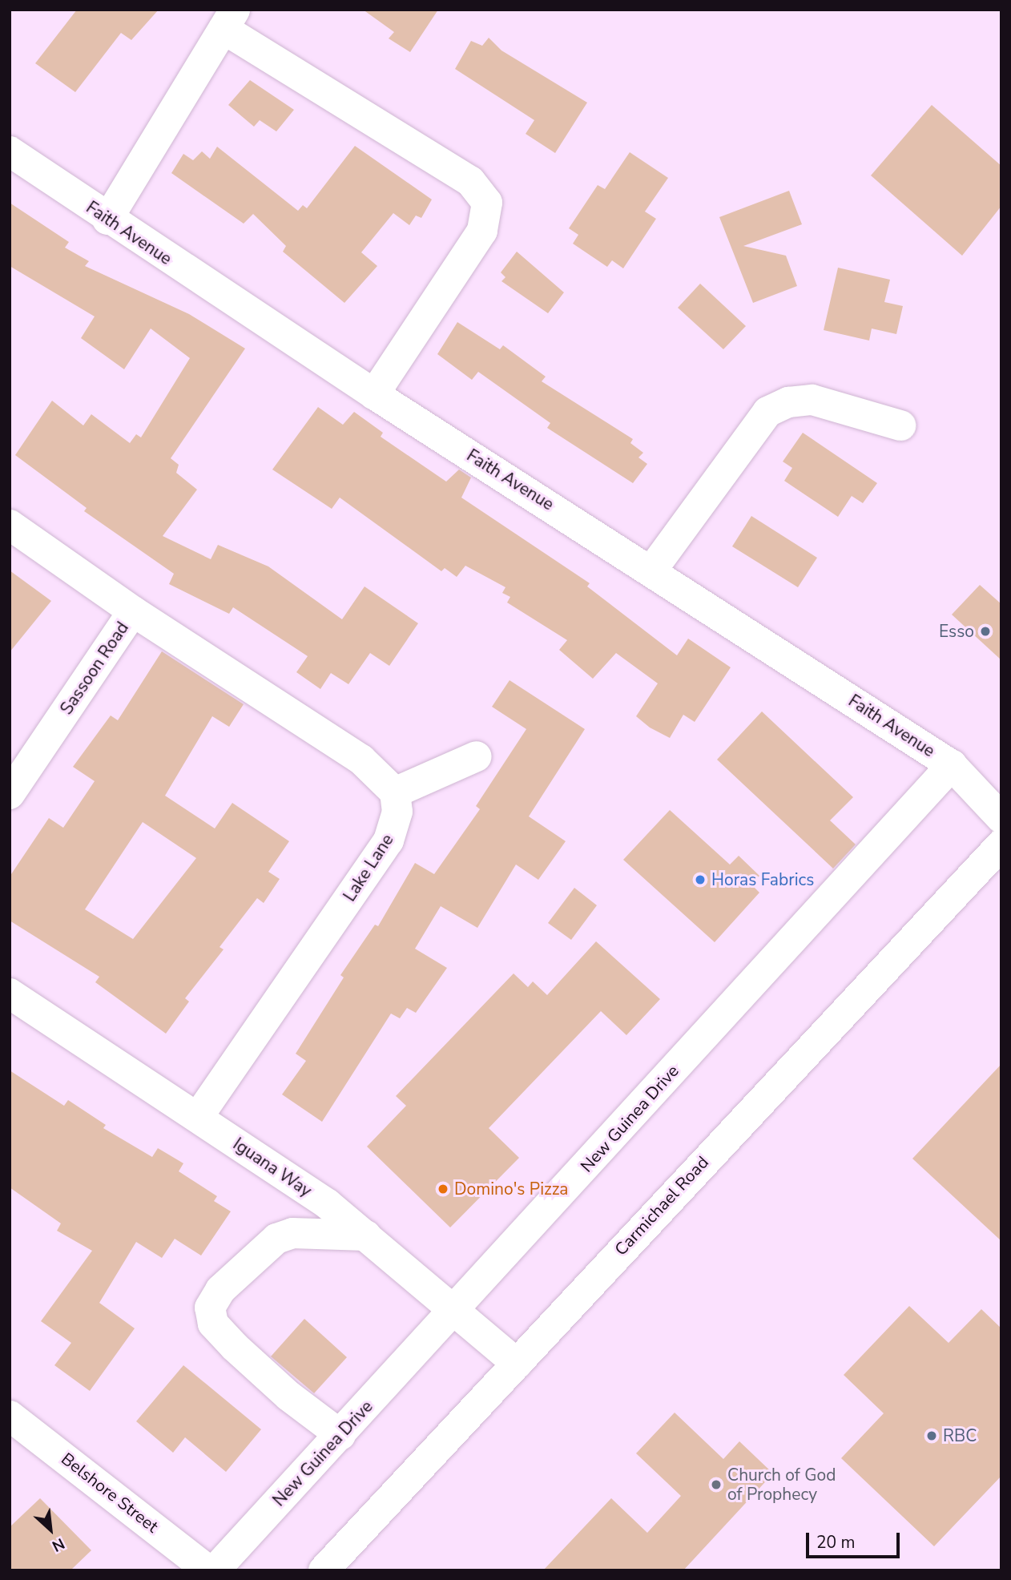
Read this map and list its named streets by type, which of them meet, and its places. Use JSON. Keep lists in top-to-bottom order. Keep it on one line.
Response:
{"streets":{"street":["Faith Avenue","Sassoon Road","Lake Lane","New Guinea Drive","Iguana Way","Carmichael Road","Belshore Street"]},"crossings":[["Faith Avenue","New Guinea Drive"],["Lake Lane","Iguana Way"],["New Guinea Drive","Iguana Way"],["Iguana Way","Carmichael Road"]],"places":["Esso","Horas Fabrics","Domino's Pizza","RBC","Church of God of Prophecy"],"scale_bar":"20 m","north":"bottom right"}
